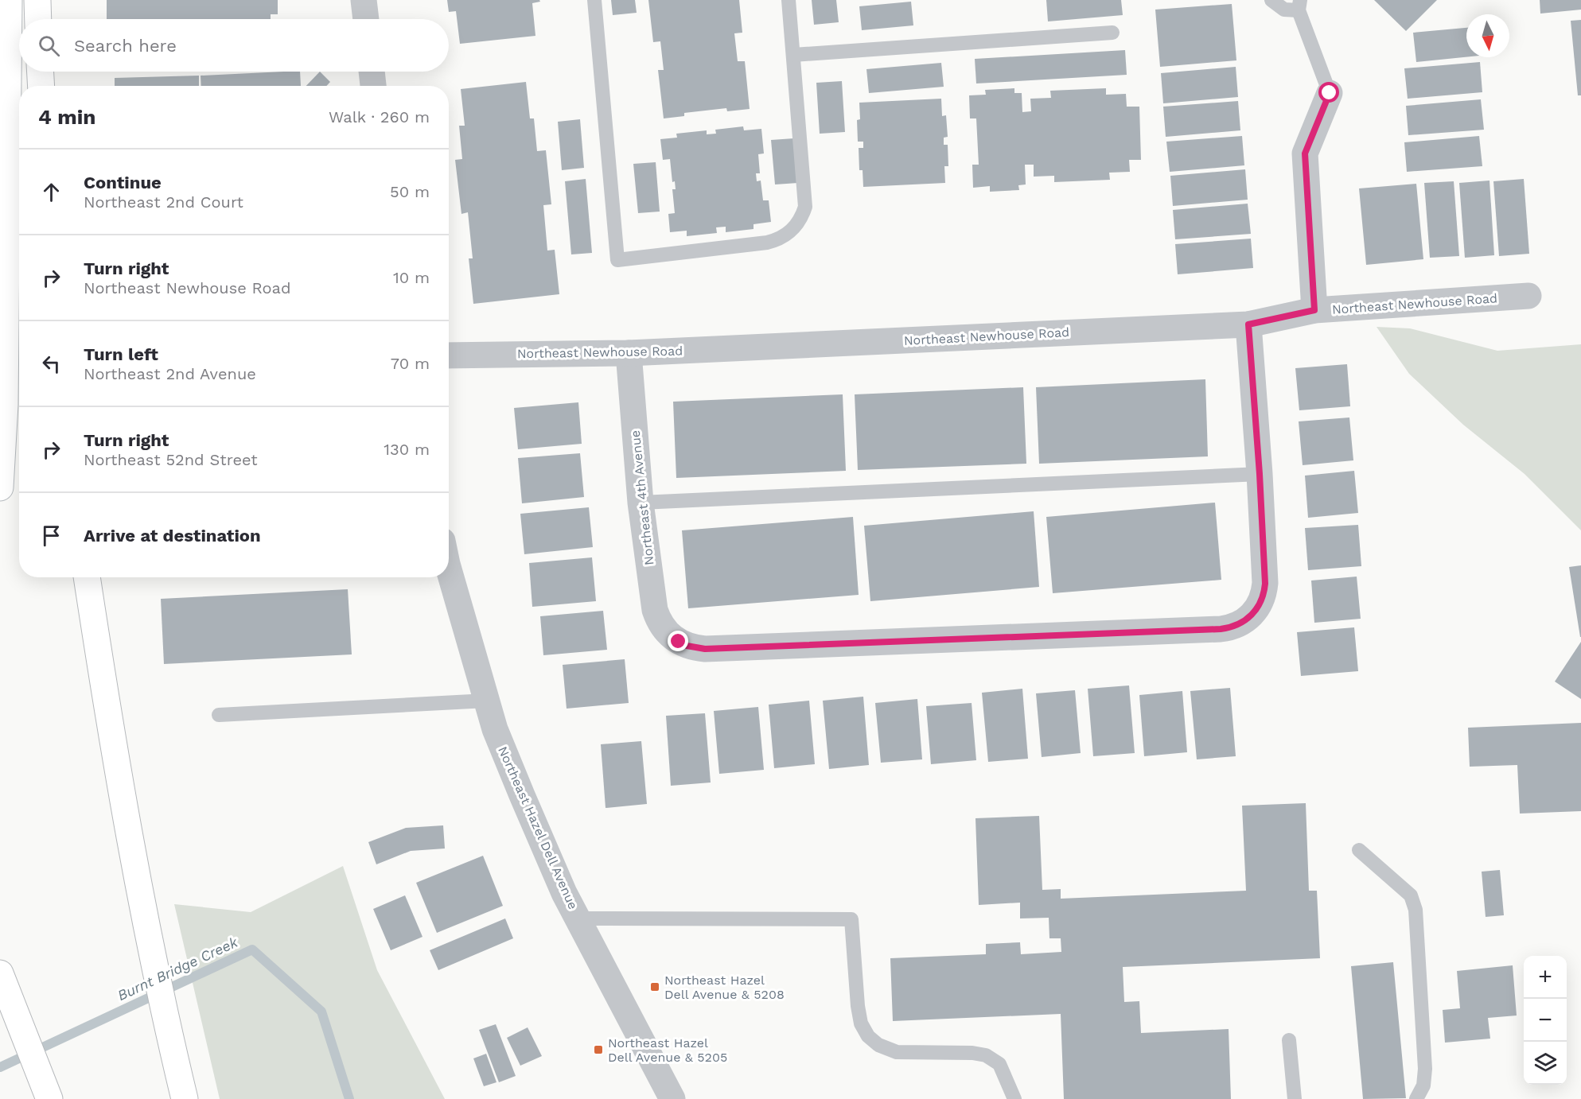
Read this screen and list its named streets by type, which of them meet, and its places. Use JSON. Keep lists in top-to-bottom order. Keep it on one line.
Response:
{"streets":{"street":["Northeast Newhouse Road","Northeast 4th Avenue","Northeast Hazel Dell Avenue"]},"crossings":[["Northeast Newhouse Road","Northeast 4th Avenue"]],"water":["Burnt Bridge Creek"],"places":{"transit":["Northeast Hazel Dell Avenue & 5208","Northeast Hazel Dell Avenue & 5205"]},"north":"bottom","page":{"search":"Search here","heading":["4 min","Walk · 260 m"],"list":[["Continue","Northeast 2nd Court","50 m"],["Turn right","Northeast Newhouse Road","10 m"],["Turn left","Northeast 2nd Avenue","70 m"],["Turn right","Northeast 52nd Street","130 m"],"Arrive at destination"],"map_buttons":["+","−"]}}
